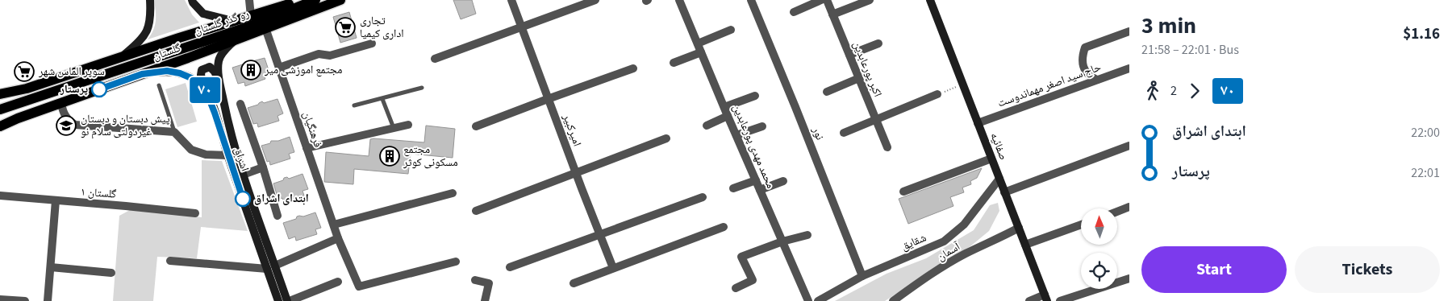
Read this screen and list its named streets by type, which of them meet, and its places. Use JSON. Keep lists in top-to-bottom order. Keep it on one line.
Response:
{"streets":{"main road":["رو گذر گلستان","گلستان","صفائیه","اشراق"],"street":["اکبر پورعابدین","حاج سید اصغر مهماندوست","فرهنگیان","امیرکبیر","نور","محمد مهدی پورعابدین","گلستان ۱","شقایق","آسمان"]},"crossings":[["گلستان","فرهنگیان"],["گلستان","اشراق"],["حاج سید اصغر مهماندوست","صفائیه"],["نور","شقایق"],["صفائیه","شقایق"],["صفائیه","آسمان"]],"places":{"supermarket":["تجاری اداری کیمیا","سوپر الماس شهر"],"building":["مجتمع اموزشی میر","مجتمع مسکونی کوثر"],"other":["پرستار","ابتدای اشراق"],"school or university":["پیش دبستان و دبستان غیردولتی سلام نو"]},"lines":["bus line ۷۰"],"north":"top","page":{"on_map":"۷۰","heading":["3 min","21:58 – 22:01 · Bus","$1.16"],"legs":["2","۷۰"],"list":[{"name":"ابتدای اشراق","value":"22:00"},{"name":"پرستار","value":"22:01"}],"buttons":["Start","Tickets"]}}
